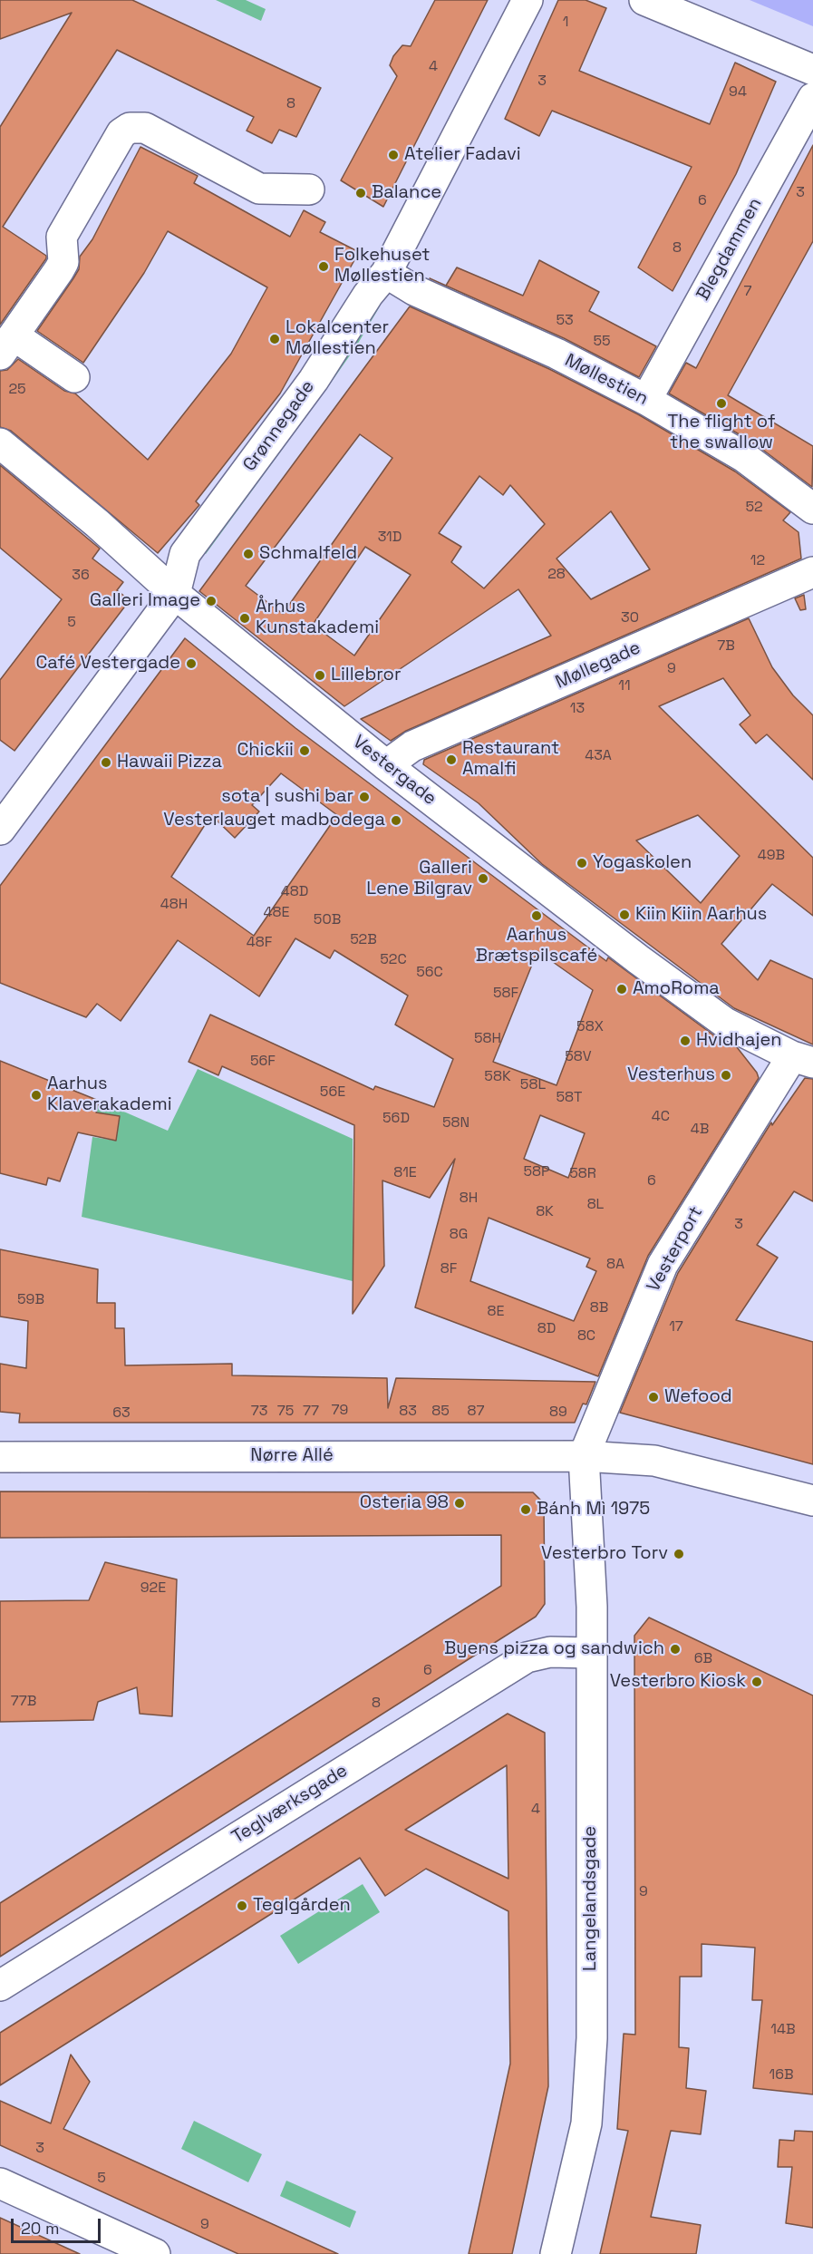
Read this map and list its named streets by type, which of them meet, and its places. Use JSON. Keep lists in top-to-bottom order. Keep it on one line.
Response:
{"streets":{"street":["Blegdammen","Møllestien","Grønnegade","Møllegade","Vestergade","Vesterport","Nørre Allé","Teglværksgade","Langelandsgade"]},"crossings":[["Blegdammen","Møllestien"],["Møllestien","Grønnegade"],["Grønnegade","Vestergade"],["Møllegade","Vestergade"],["Vestergade","Vesterport"],["Vesterport","Nørre Allé"],["Vesterport","Langelandsgade"],["Nørre Allé","Langelandsgade"],["Teglværksgade","Langelandsgade"]],"places":["Atelier Fadavi","Balance","Folkehuset Møllestien","Lokalcenter Møllestien","The flight of the swallow","Schmalfeld","Galleri Image","Århus Kunstakademi","Café Vestergade","Lillebror","Chickii","Restaurant Amalfi","Hawaii Pizza","sota | sushi bar","Vesterlauget madbodega","Yogaskolen","Galleri Lene Bilgrav","Kiin Kiin Aarhus","Aarhus Brætspilscafé","AmoRoma","Hvidhajen","Vesterhus","Aarhus Klaverakademi","Wefood","Osteria 98","Bánh Mì 1975","Vesterbro Torv","Byens pizza og sandwich","Vesterbro Kiosk","Teglgården"],"house_numbers":["1","4","3","94","8","3","6","8","7","53","55","25","52","31D","12","28","36","30","5","7B","9","11","13","43A","49B","48D","48H","48E","50B","52B","48F","52C","56C","58F","58X","58H","58V","56F","58K","58L","56E","58T","4C","56D","58N","4B","58P","81E","58R","6","8H","8L","8K","3","8G","8A","8F","59B","8B","8E","17","8D","8C","79","73","75","77","83","85","87","89","63","92E","6B","6","77B","8","4","9","14B","16B","3","5","9"],"scale_bar":"20 m"}
